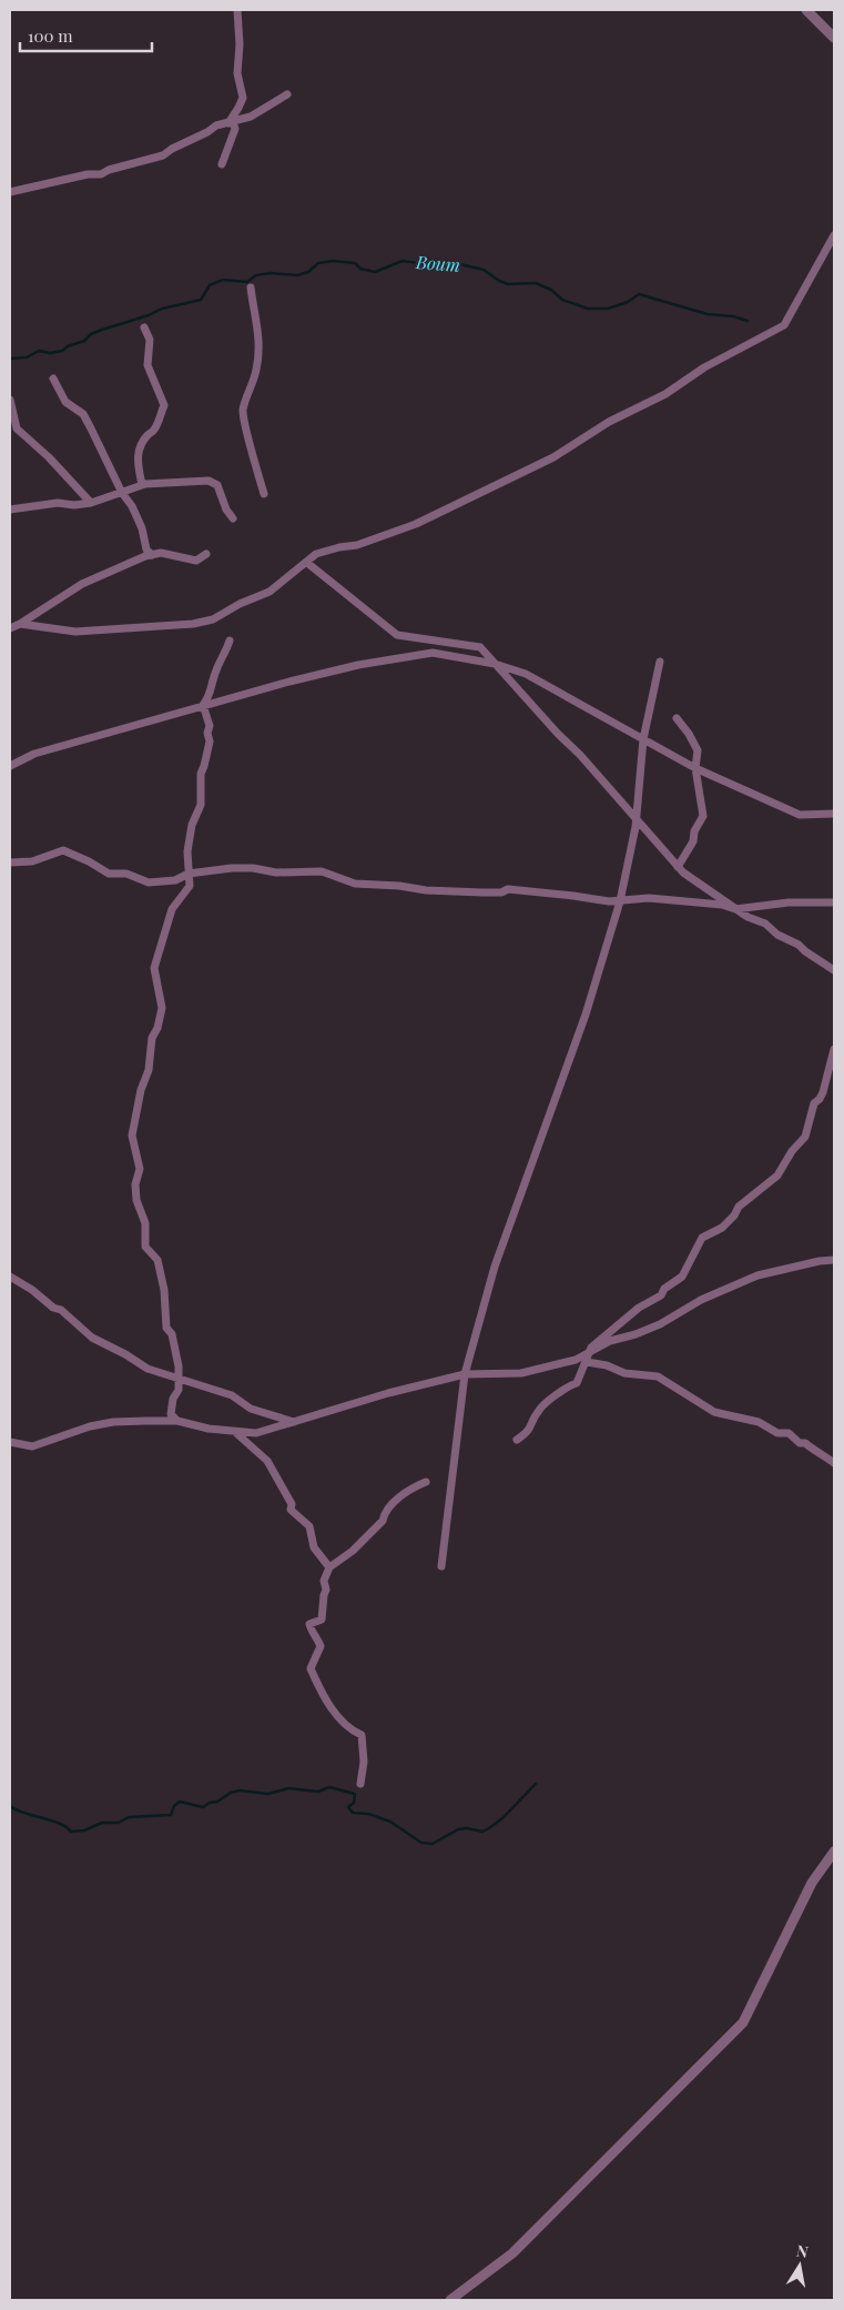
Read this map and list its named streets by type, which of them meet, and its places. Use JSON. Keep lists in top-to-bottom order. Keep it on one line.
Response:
{"water":["Boum"],"scale_bar":"100 m","north":"top"}
